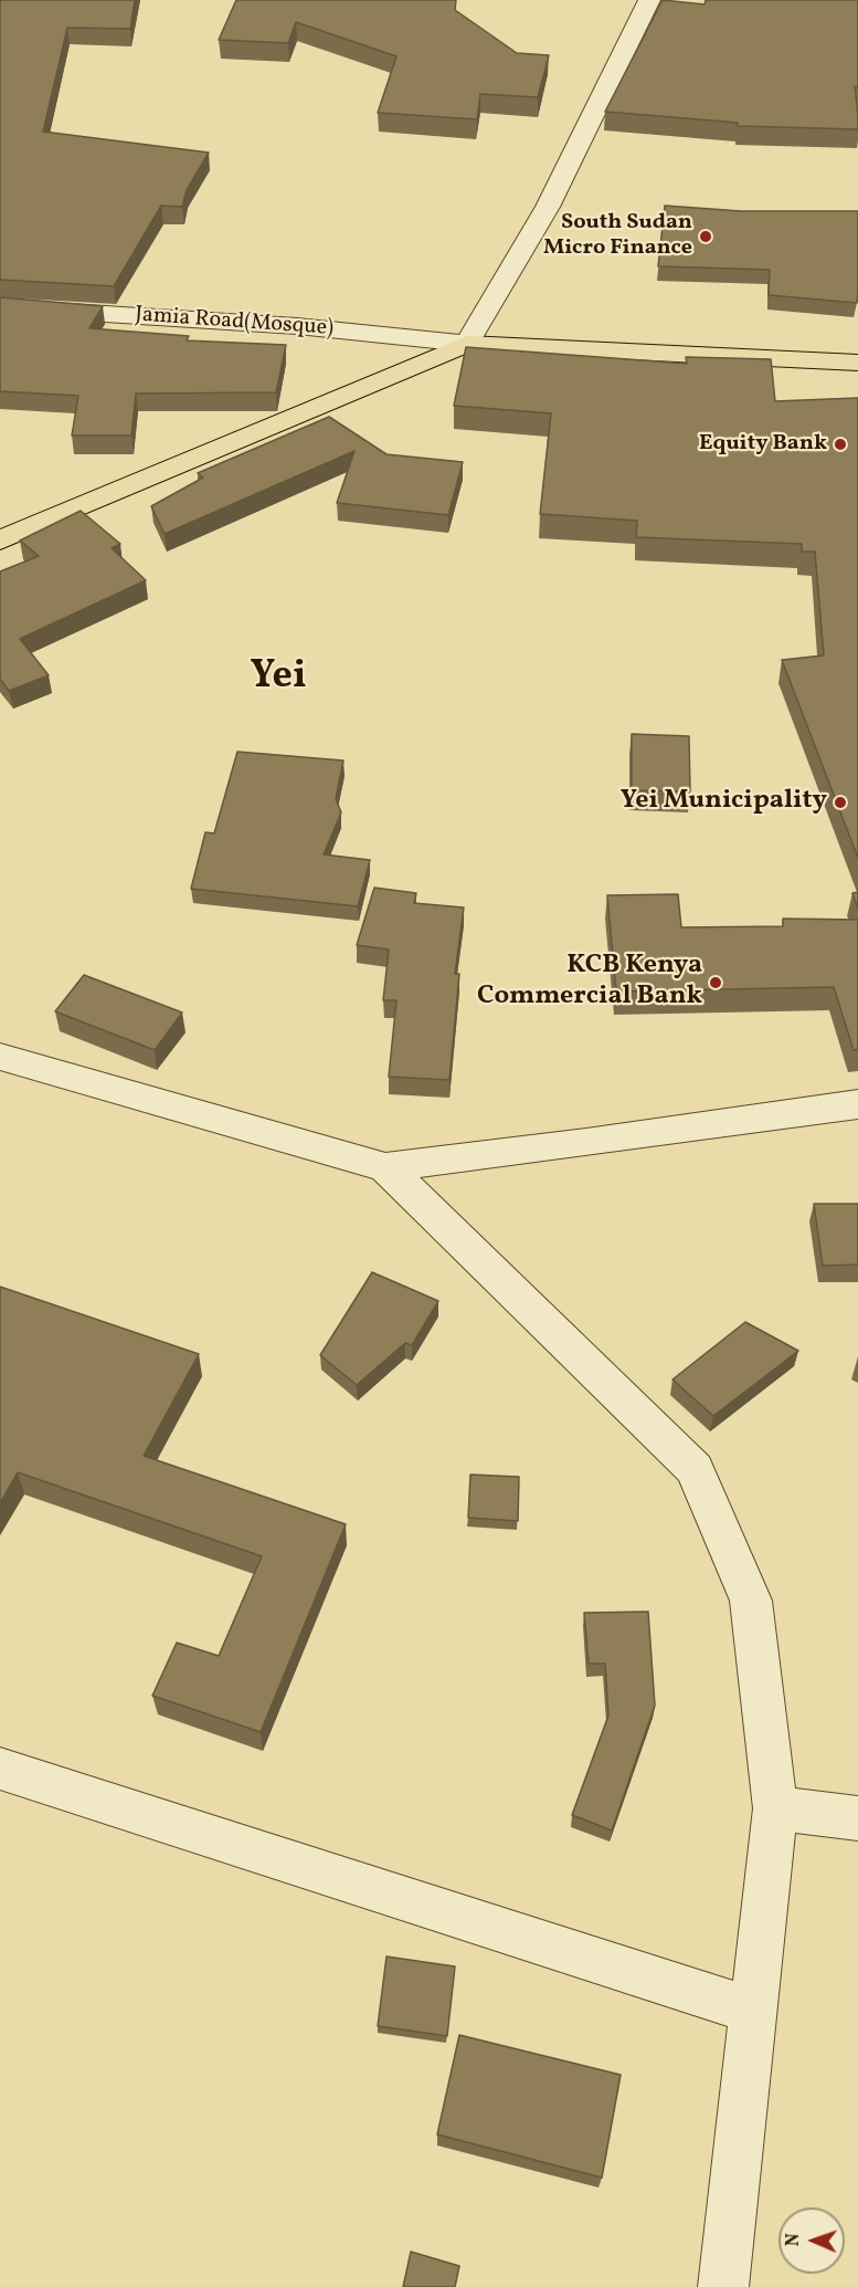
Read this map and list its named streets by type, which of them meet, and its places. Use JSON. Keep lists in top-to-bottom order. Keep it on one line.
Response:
{"streets":{"street":["Jamia Road(Mosque)"]},"districts":["Yei"],"places":["South Sudan Micro Finance","Equity Bank","Yei Municipality","KCB Kenya Commercial Bank"],"north":"left"}
